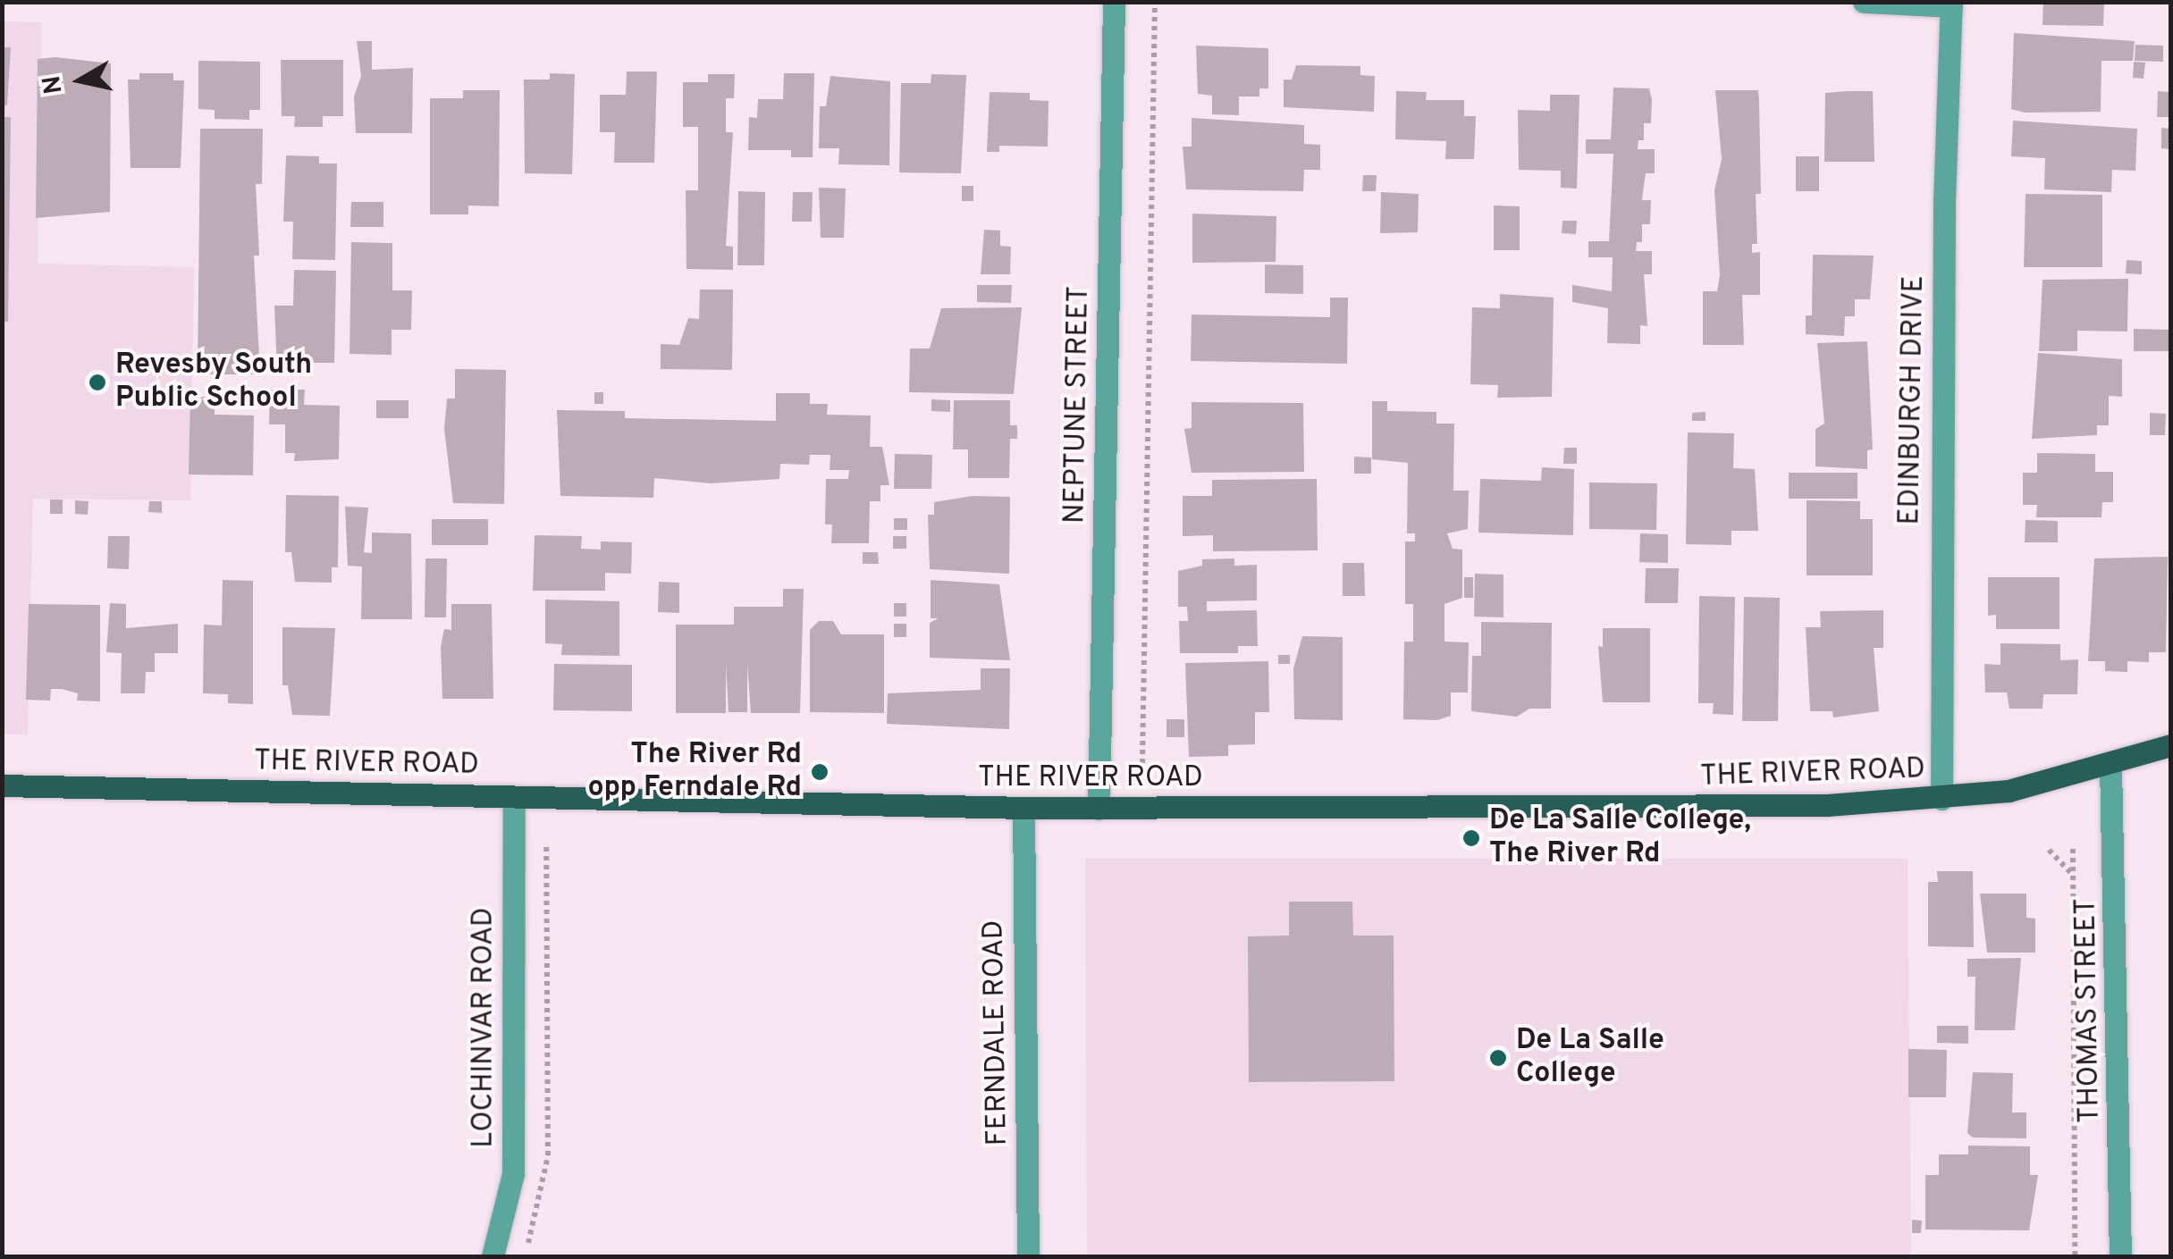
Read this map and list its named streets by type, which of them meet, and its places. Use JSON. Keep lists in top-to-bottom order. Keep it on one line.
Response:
{"streets":{"main road":["THE RIVER ROAD"],"street":["EDINBURGH DRIVE","NEPTUNE STREET","THOMAS STREET","LOCHINVAR ROAD","FERNDALE ROAD"]},"crossings":[["EDINBURGH DRIVE","THE RIVER ROAD"],["NEPTUNE STREET","THE RIVER ROAD"],["THE RIVER ROAD","THOMAS STREET"],["THE RIVER ROAD","LOCHINVAR ROAD"],["THE RIVER ROAD","FERNDALE ROAD"]],"places":["Revesby South Public School","The River Rd opp Ferndale Rd","De La Salle College, The River Rd","De La Salle College"],"north":"left"}
